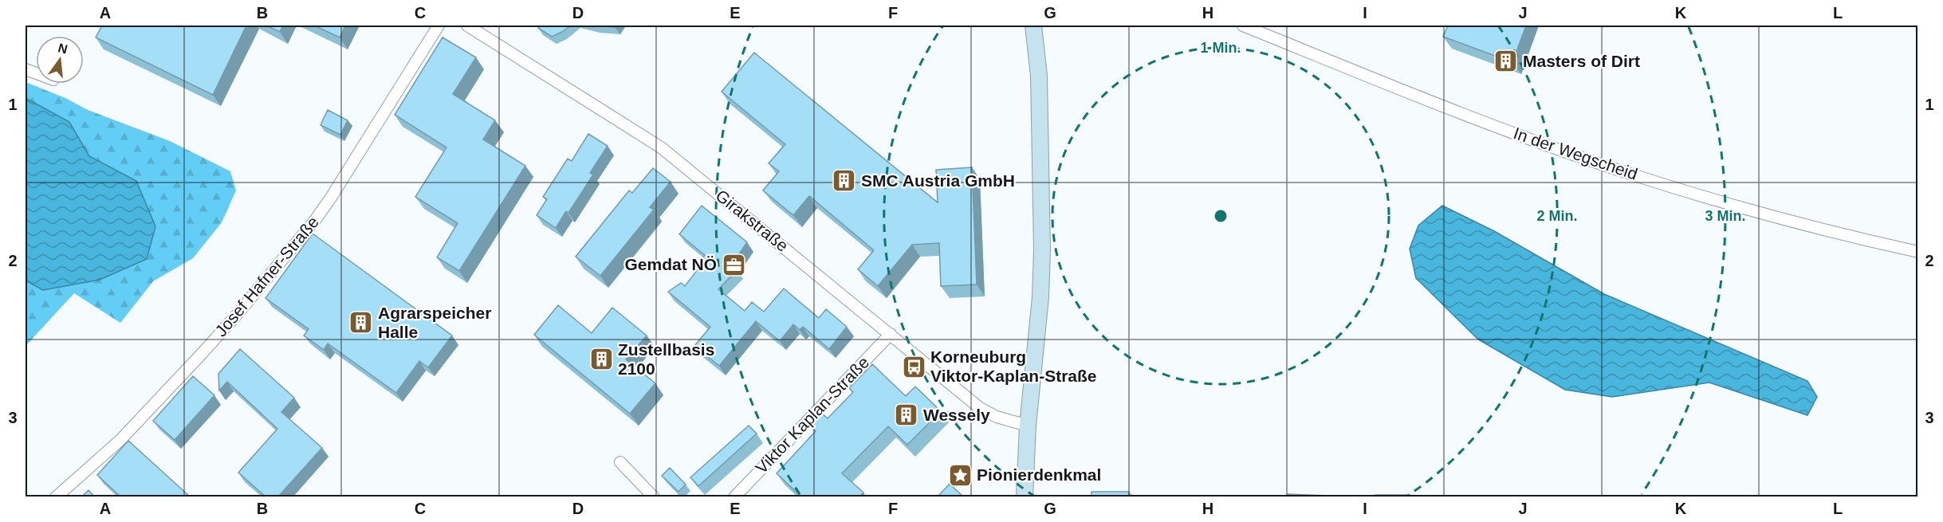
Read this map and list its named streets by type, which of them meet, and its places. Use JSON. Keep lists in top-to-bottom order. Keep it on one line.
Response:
{"streets":{"street":["In der Wegscheid","Girakstraße","Josef Hafner-Straße","Viktor Kaplan-Straße"]},"crossings":[["Girakstraße","Viktor Kaplan-Straße"]],"places":{"building":["Masters of Dirt","SMC Austria GmbH","Agrarspeicher Halle","Zustellbasis 2100","Wessely"],"office":["Gemdat NÖ"],"bus stop":["Korneuburg Viktor-Kaplan-Straße"],"place":["Pionierdenkmal"]},"north":"top","grid":{"columns":["A","B","C","D","E","F","G","H","I","J","K","L"],"rows":["1","2","3"]},"rings":["1 Min.","2 Min.","3 Min."]}
